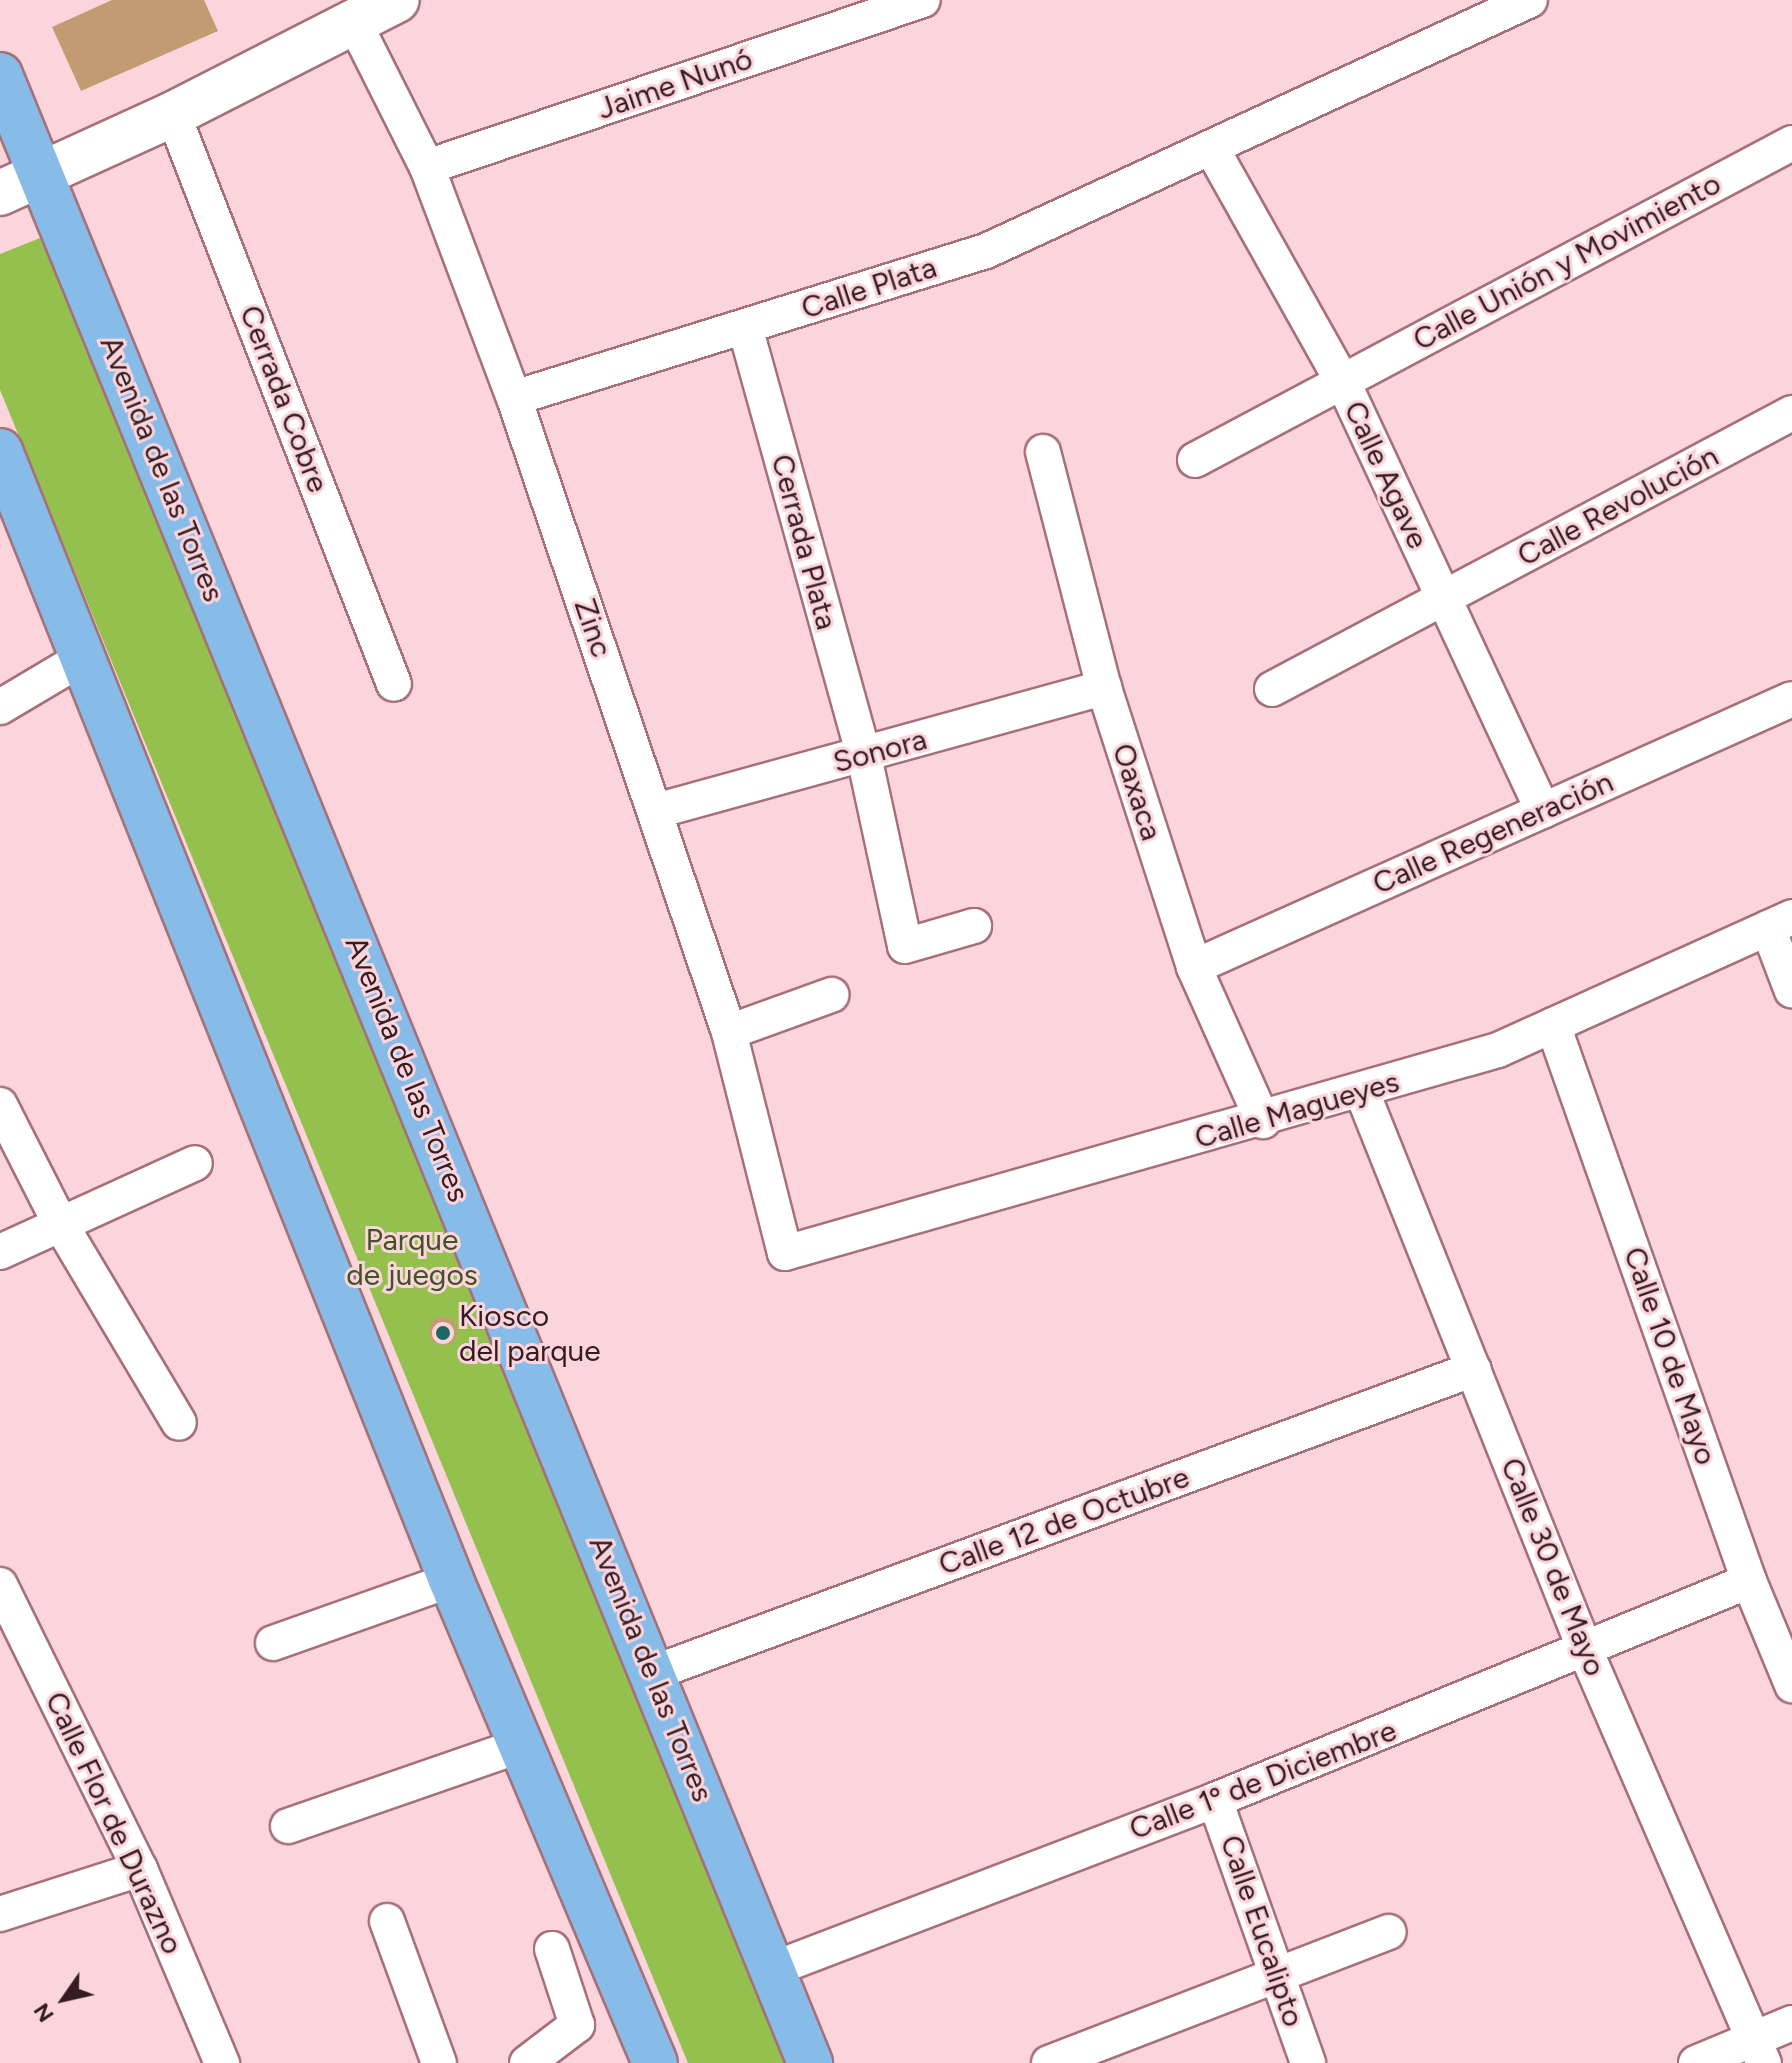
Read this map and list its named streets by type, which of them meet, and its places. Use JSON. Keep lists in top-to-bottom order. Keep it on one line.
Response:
{"streets":{"main road":["Avenida de las Torres"],"street":["Jaime Nunó","Calle Unión y Movimiento","Calle Plata","Cerrada Cobre","Calle Agave","Calle Revolución","Cerrada Plata","Zinc","Sonora","Oaxaca","Calle Regeneración","Calle Magueyes","Calle 10 de Mayo","Calle 12 de Octubre","Calle 30 de Mayo","Calle 1º de Diciembre","Calle Flor de Durazno","Calle Eucalipto"]},"crossings":[["Jaime Nunó","Zinc"],["Calle Unión y Movimiento","Calle Agave"],["Calle Plata","Calle Agave"],["Calle Plata","Cerrada Plata"],["Calle Plata","Zinc"],["Avenida de las Torres","Calle 12 de Octubre"],["Avenida de las Torres","Calle 1º de Diciembre"],["Calle Agave","Calle Revolución"],["Calle Agave","Calle Regeneración"],["Cerrada Plata","Sonora"],["Zinc","Sonora"],["Zinc","Calle Magueyes"],["Sonora","Oaxaca"],["Oaxaca","Calle Regeneración"],["Oaxaca","Calle Magueyes"],["Calle Magueyes","Calle 10 de Mayo"],["Calle Magueyes","Calle 30 de Mayo"],["Calle 10 de Mayo","Calle 1º de Diciembre"],["Calle 12 de Octubre","Calle 30 de Mayo"],["Calle 30 de Mayo","Calle 1º de Diciembre"],["Calle 1º de Diciembre","Calle Eucalipto"]],"parks":["Parque de juegos"],"places":["Kiosco del parque"],"north":"bottom left"}
